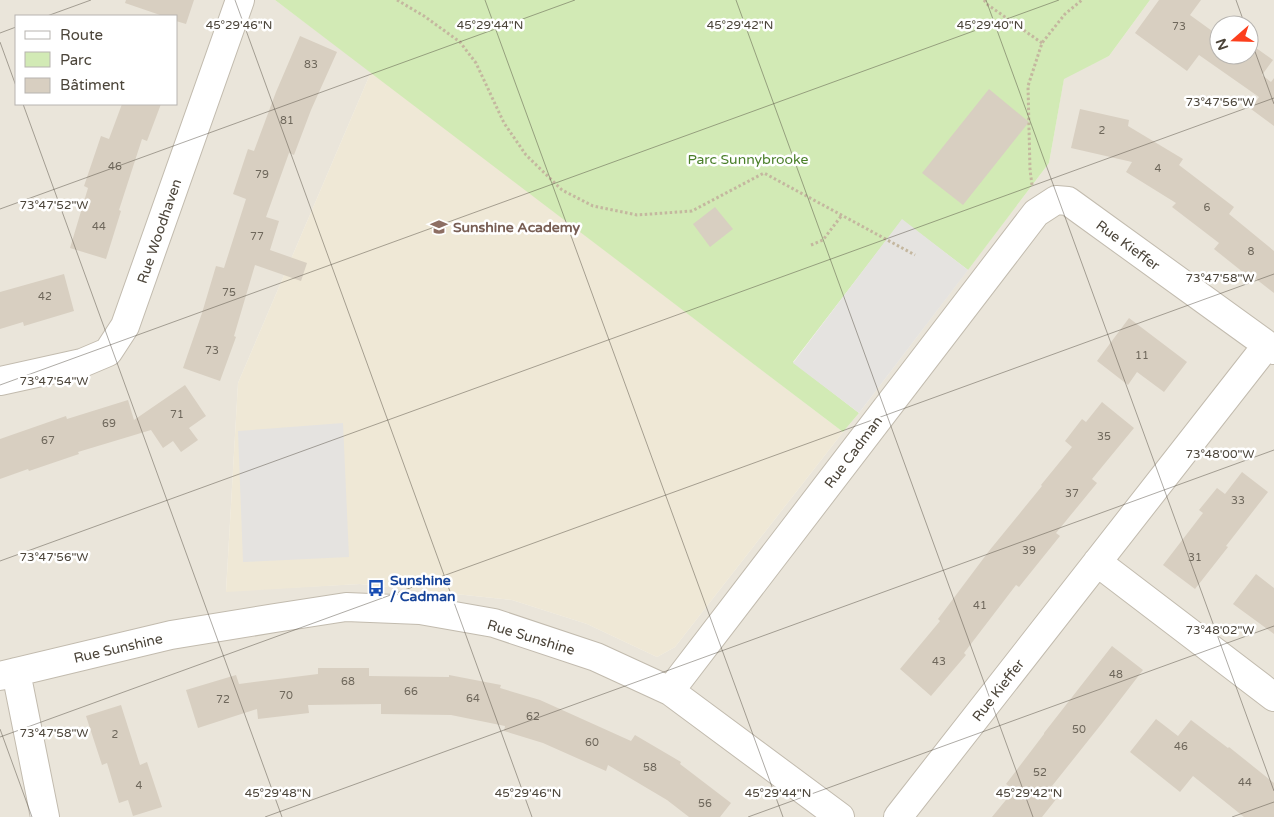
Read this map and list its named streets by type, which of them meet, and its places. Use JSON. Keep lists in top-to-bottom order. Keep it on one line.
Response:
{"streets":{"street":["Rue Woodhaven","Rue Kieffer","Rue Cadman","Rue Sunshine"]},"crossings":[["Rue Kieffer","Rue Cadman"],["Rue Cadman","Rue Sunshine"]],"parks":["Parc Sunnybrooke"],"places":{"school or university":["Sunshine Academy"],"bus stop":["Sunshine / Cadman"]},"house_numbers":["73","83","81","2","46","4","79","6","44","77","8","75","42","73","11","71","69","35","67","37","33","39","31","41","43","48","68","66","70","64","72","62","50","2","60","46","58","52","44","4","56"],"legend":["Route","Parc","Bâtiment"],"north":"left","coordinates":["45°29'46\"N","45°29'44\"N","45°29'42\"N","45°29'40\"N","73°47'56\"W","73°47'52\"W","73°47'58\"W","73°47'54\"W","73°48'00\"W","73°48'02\"W","45°29'48\"N"]}
